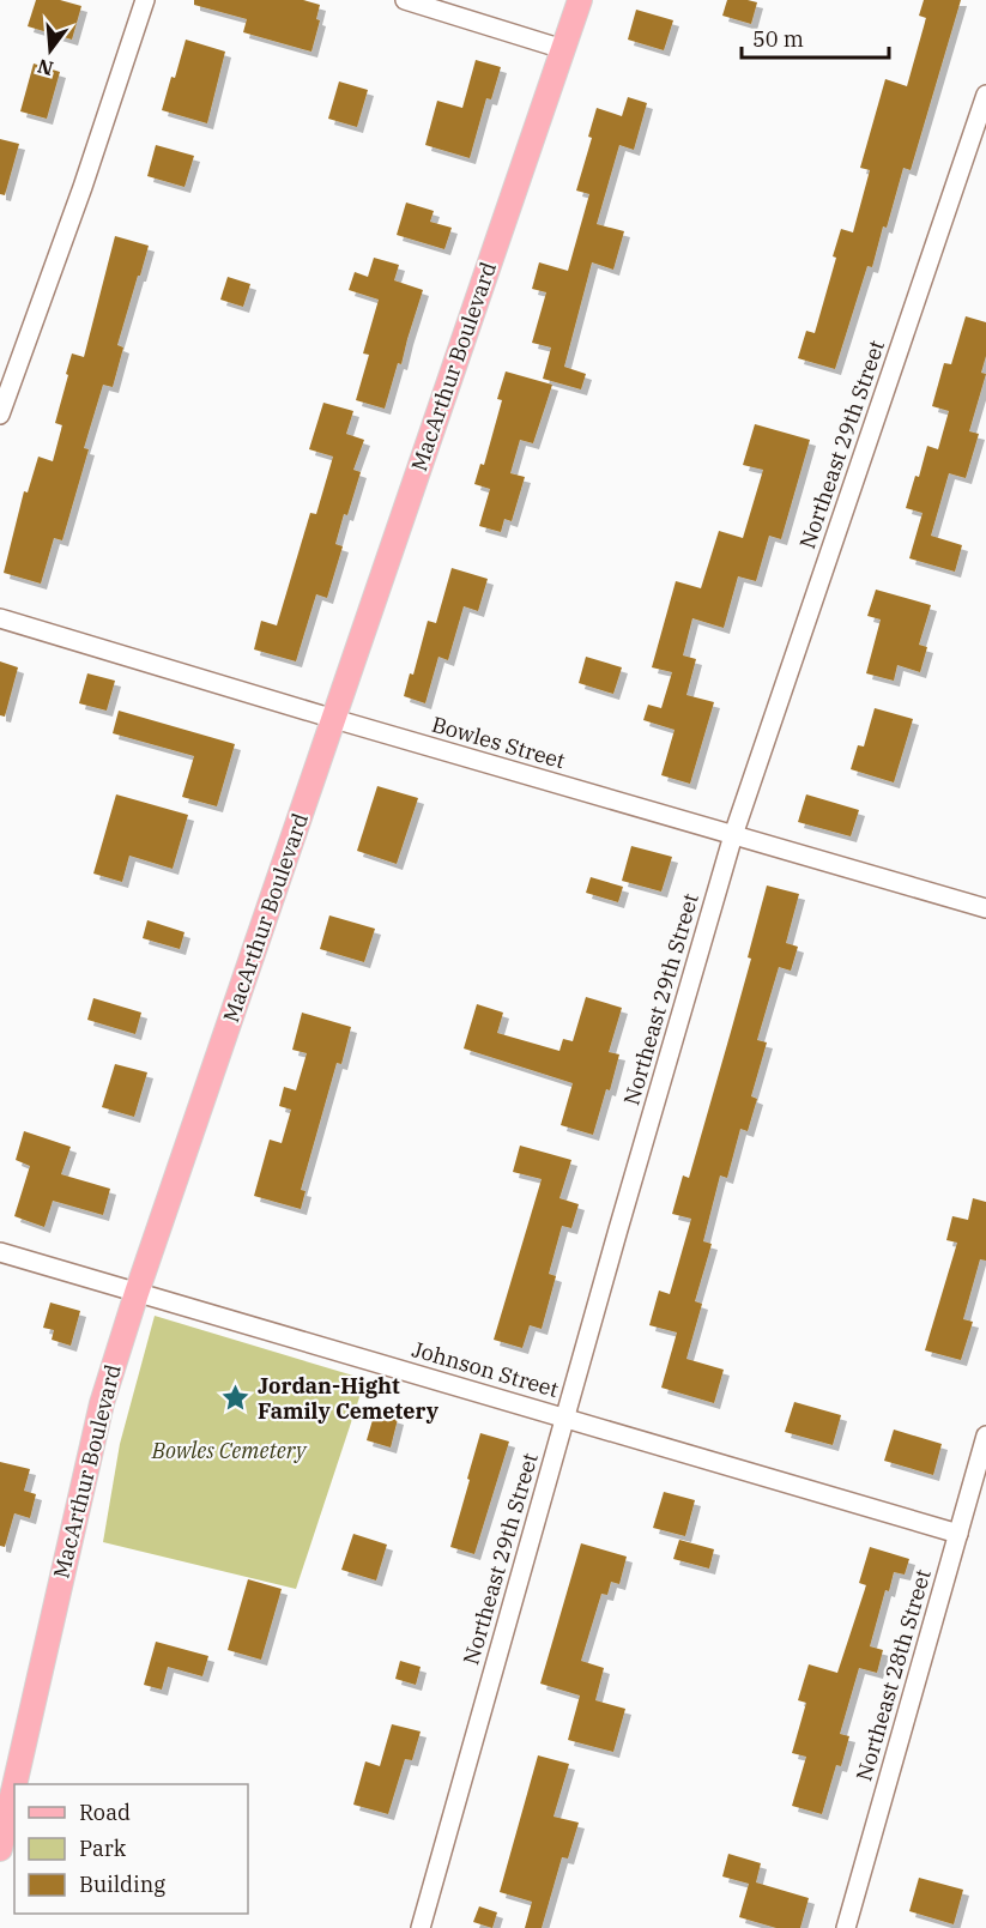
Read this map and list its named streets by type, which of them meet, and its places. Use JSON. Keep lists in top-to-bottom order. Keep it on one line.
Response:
{"streets":{"main road":["MacArthur Boulevard"],"street":["Northeast 29th Street","Bowles Street","Johnson Street","Northeast 28th Street"]},"crossings":[["MacArthur Boulevard","Bowles Street"],["MacArthur Boulevard","Johnson Street"],["Northeast 29th Street","Bowles Street"],["Northeast 29th Street","Johnson Street"],["Johnson Street","Northeast 28th Street"]],"parks":["Bowles Cemetery"],"places":{"place":["Jordan-Hight Family Cemetery"]},"legend":["Road","Park","Building"],"scale_bar":"50 m","north":"bottom"}
